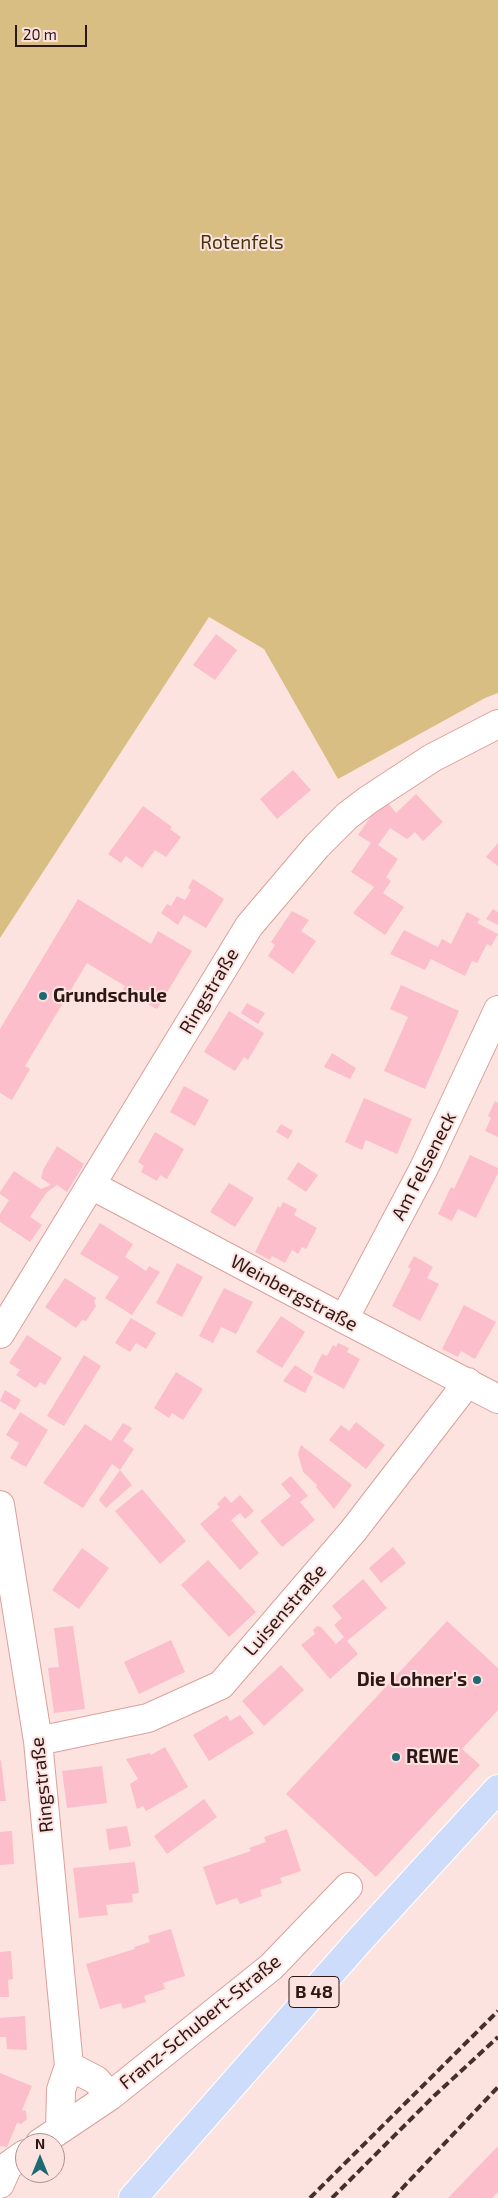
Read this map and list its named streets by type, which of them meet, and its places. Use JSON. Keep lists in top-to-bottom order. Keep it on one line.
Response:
{"streets":{"main road":["B 48"],"street":["Ringstraße","Am Felseneck","Weinbergstraße","Luisenstraße","Franz-Schubert-Straße"]},"crossings":[["Ringstraße","Weinbergstraße"],["Ringstraße","Luisenstraße"],["Am Felseneck","Weinbergstraße"],["Weinbergstraße","Luisenstraße"]],"parks":["Rotenfels"],"places":["Grundschule","Die Lohner's","REWE"],"scale_bar":"20 m","north":"top"}
